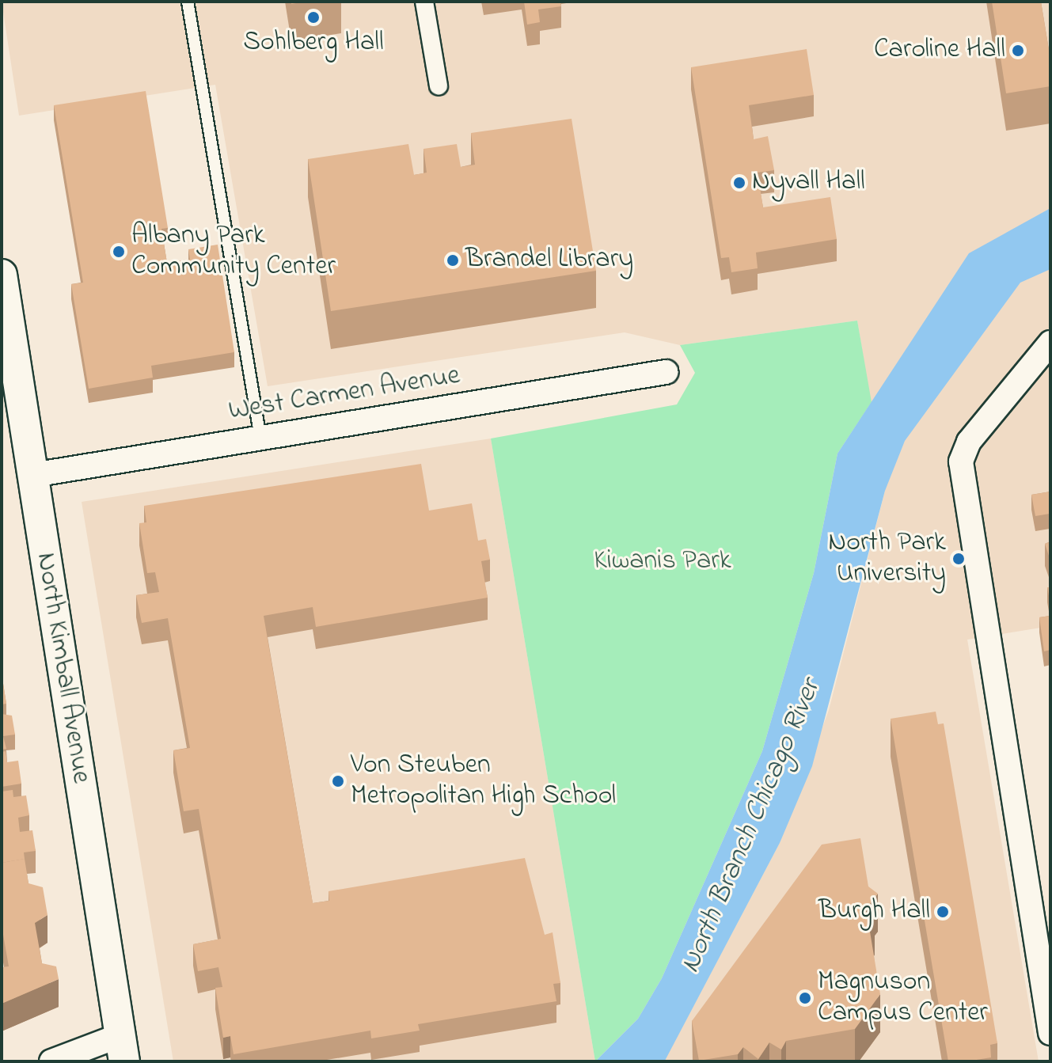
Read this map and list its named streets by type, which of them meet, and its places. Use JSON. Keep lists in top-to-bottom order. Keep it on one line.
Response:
{"streets":{"street":["West Carmen Avenue","North Kimball Avenue"]},"crossings":[["West Carmen Avenue","North Kimball Avenue"]],"water":["North Branch Chicago River"],"parks":["Kiwanis Park"],"places":["Sohlberg Hall","Caroline Hall","Nyvall Hall","Albany Park Community Center","Brandel Library","North Park University","Von Steuben Metropolitan High School","Burgh Hall","Magnuson Campus Center"]}
